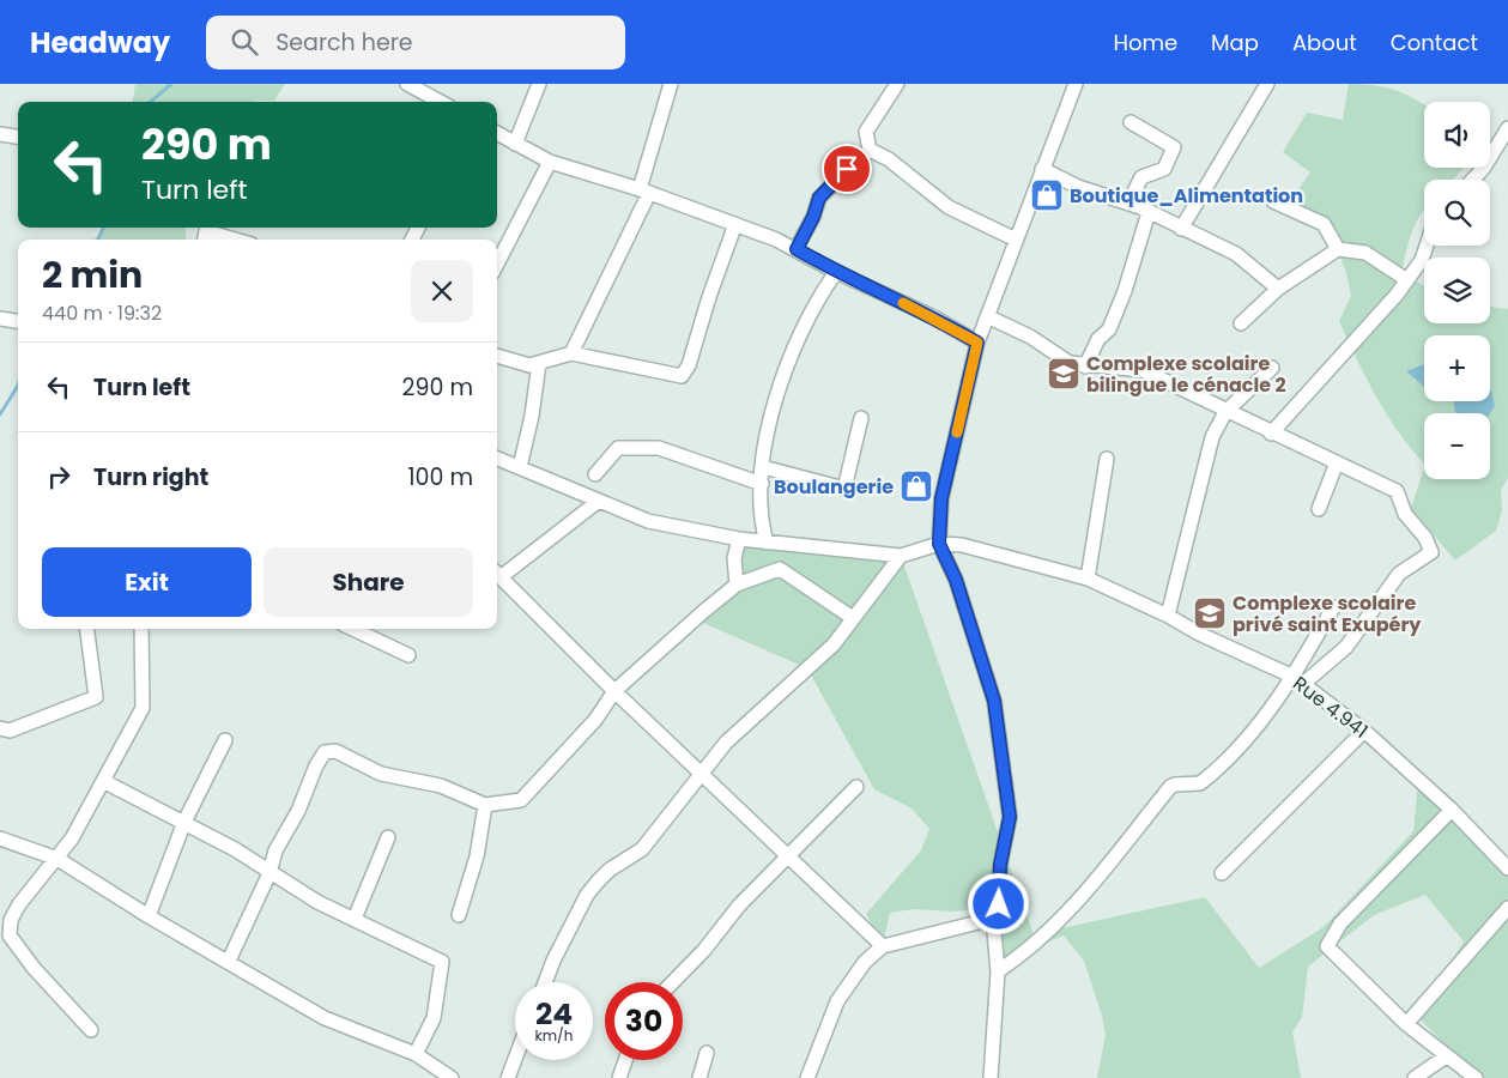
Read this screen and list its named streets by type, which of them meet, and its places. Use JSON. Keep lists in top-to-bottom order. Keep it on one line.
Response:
{"streets":{"street":["Rue 4.941"]},"places":{"shop":["Boutique_Alimentation","Boulangerie"],"school or university":["Complexe scolaire bilingue le cénacle 2","Complexe scolaire privé saint Exupéry"]},"page":{"header":"Headway","search":"Search here","nav":["Home","Map","About","Contact"],"map_buttons":["+","−"],"turn":["290 m","Turn left"],"heading":["2 min","440 m · 19:32"],"list":[{"name":"Turn left","value":"290 m"},{"name":"Turn right","value":"100 m"}],"buttons":["Exit","Share"],"speed":"24 km/h","limit":"30"}}
